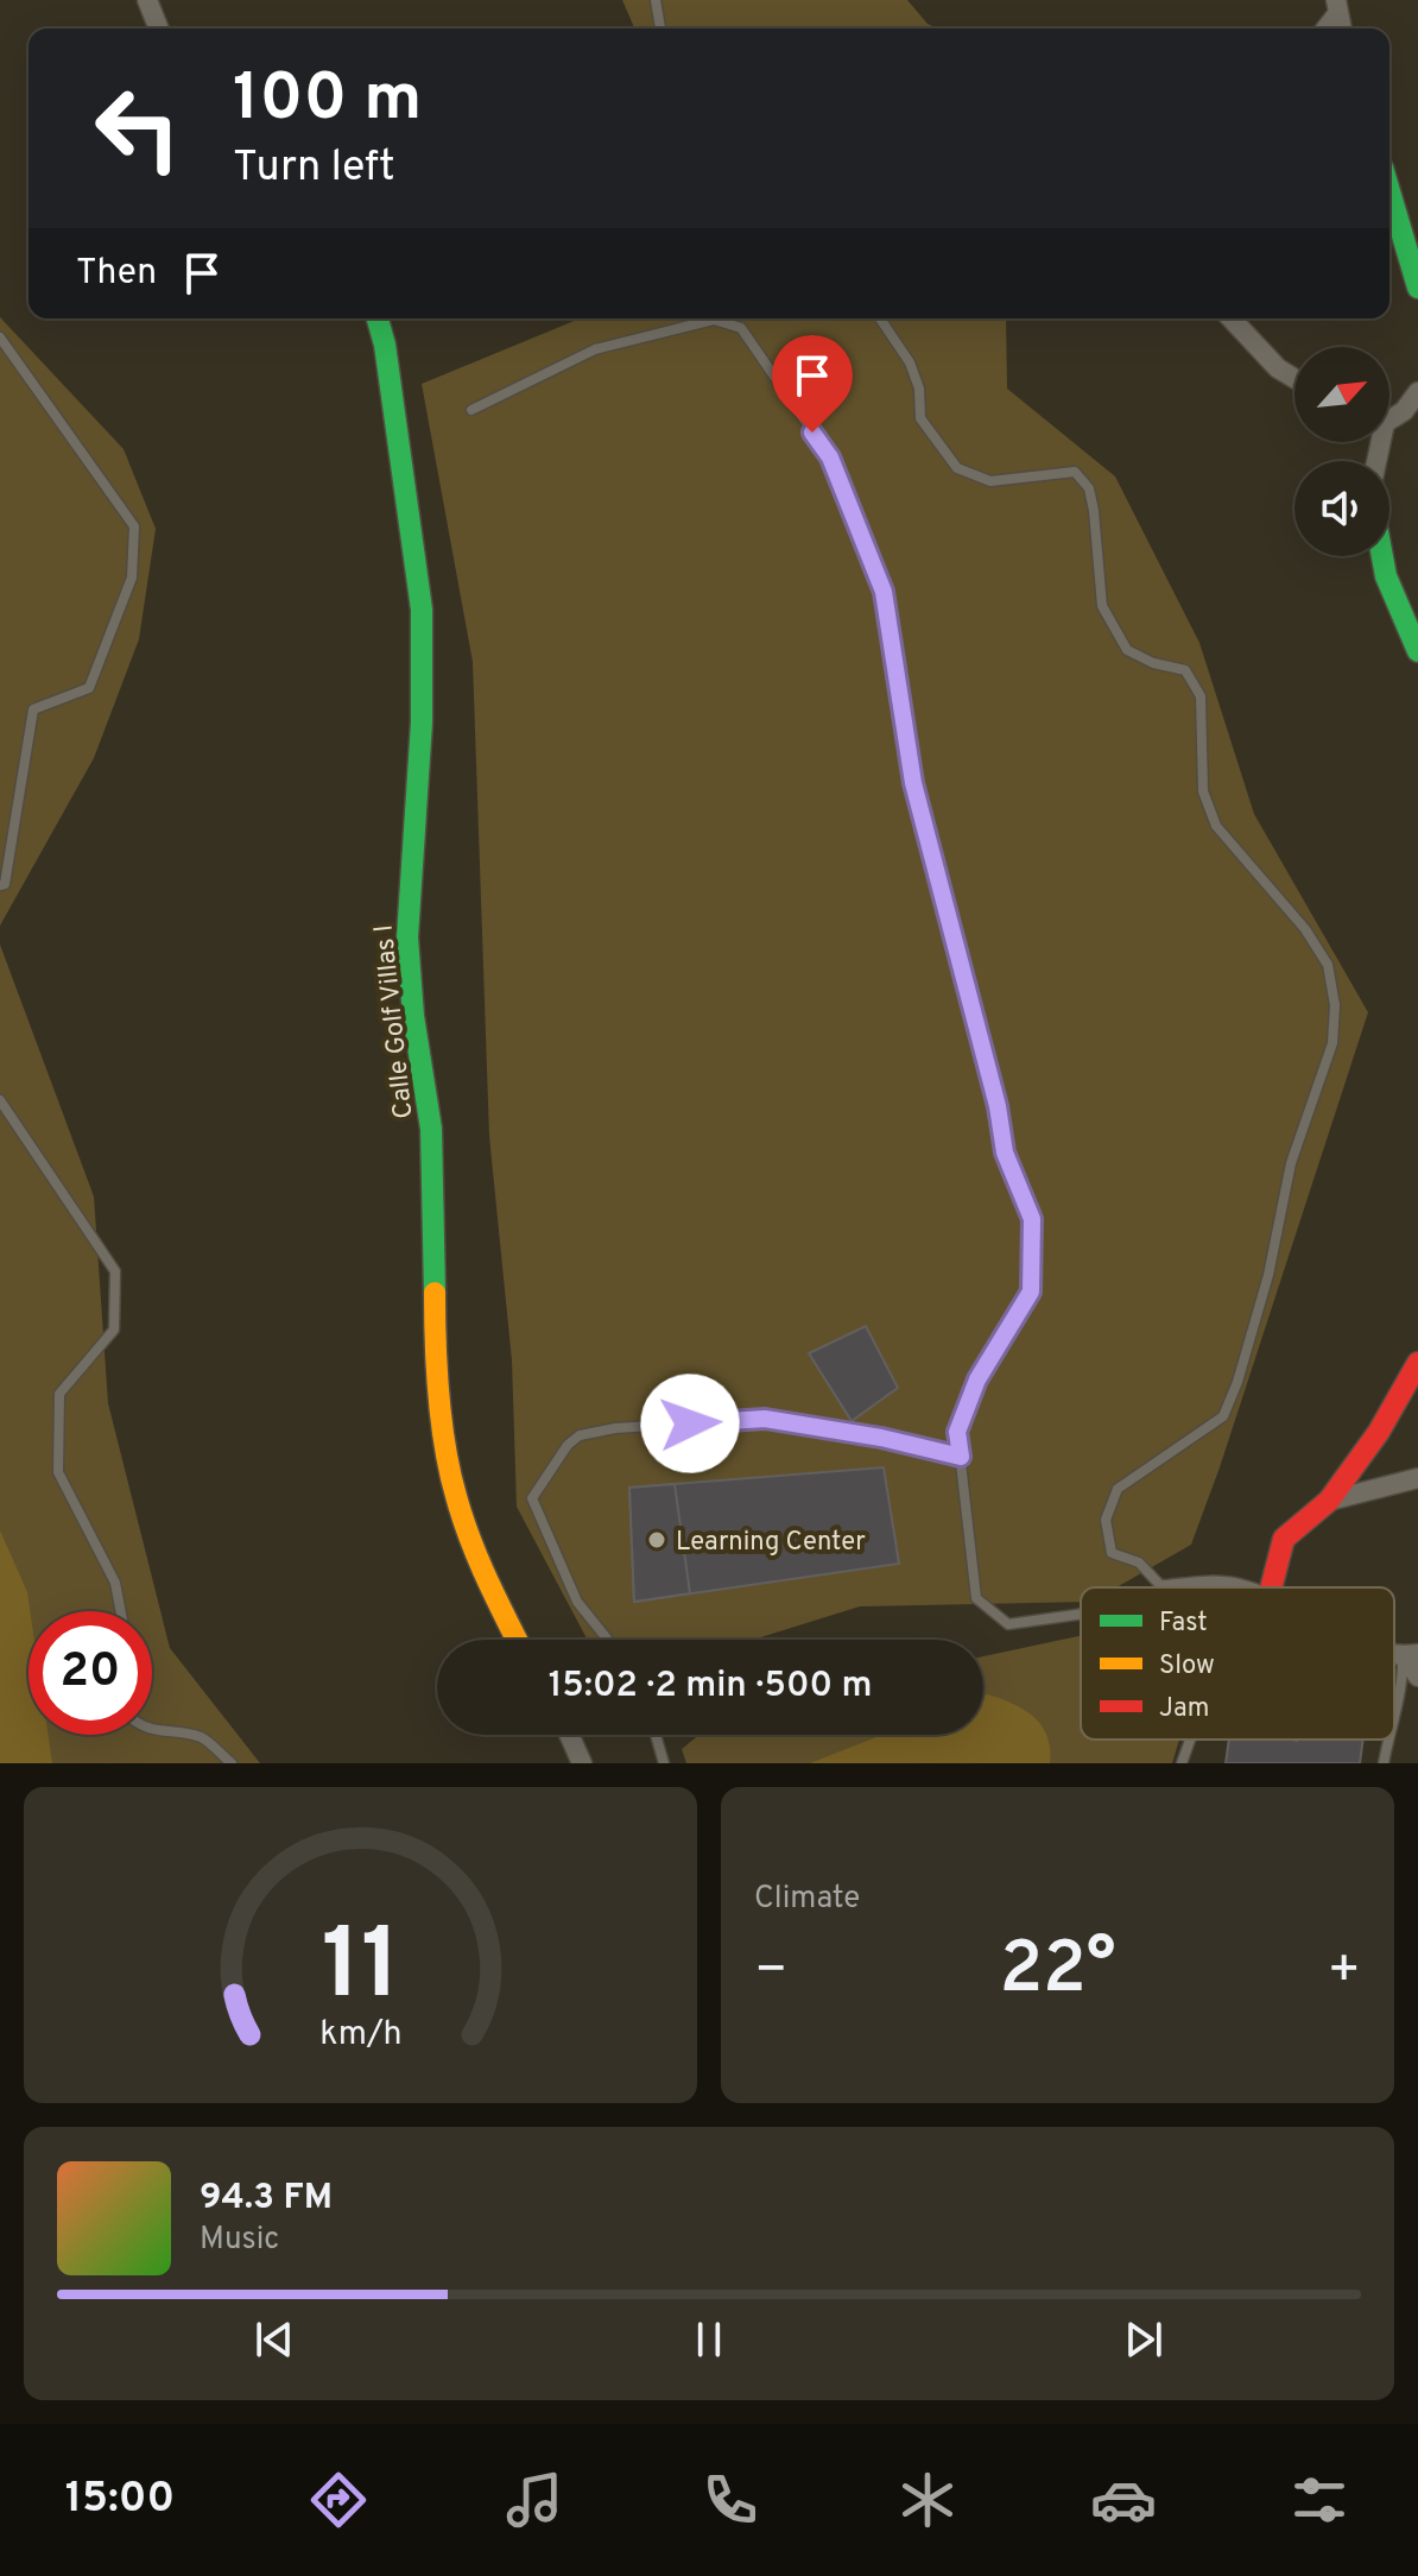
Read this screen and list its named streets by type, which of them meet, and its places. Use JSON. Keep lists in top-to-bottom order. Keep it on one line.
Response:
{"streets":{"street":["Calle Golf Villas I"]},"places":["Learning Center"],"legend":["Fast","Slow","Jam"],"north":"top right","page":{"turn":["100 m","Turn left"],"then":"Then","limit":"20","trip":"15:02 · 2 min · 500 m","tile":"Climate","heat":["−","22°","+"],"song":["94.3 FM","Music"],"tabs":"15:00","gauge":["11","km/h"]}}
